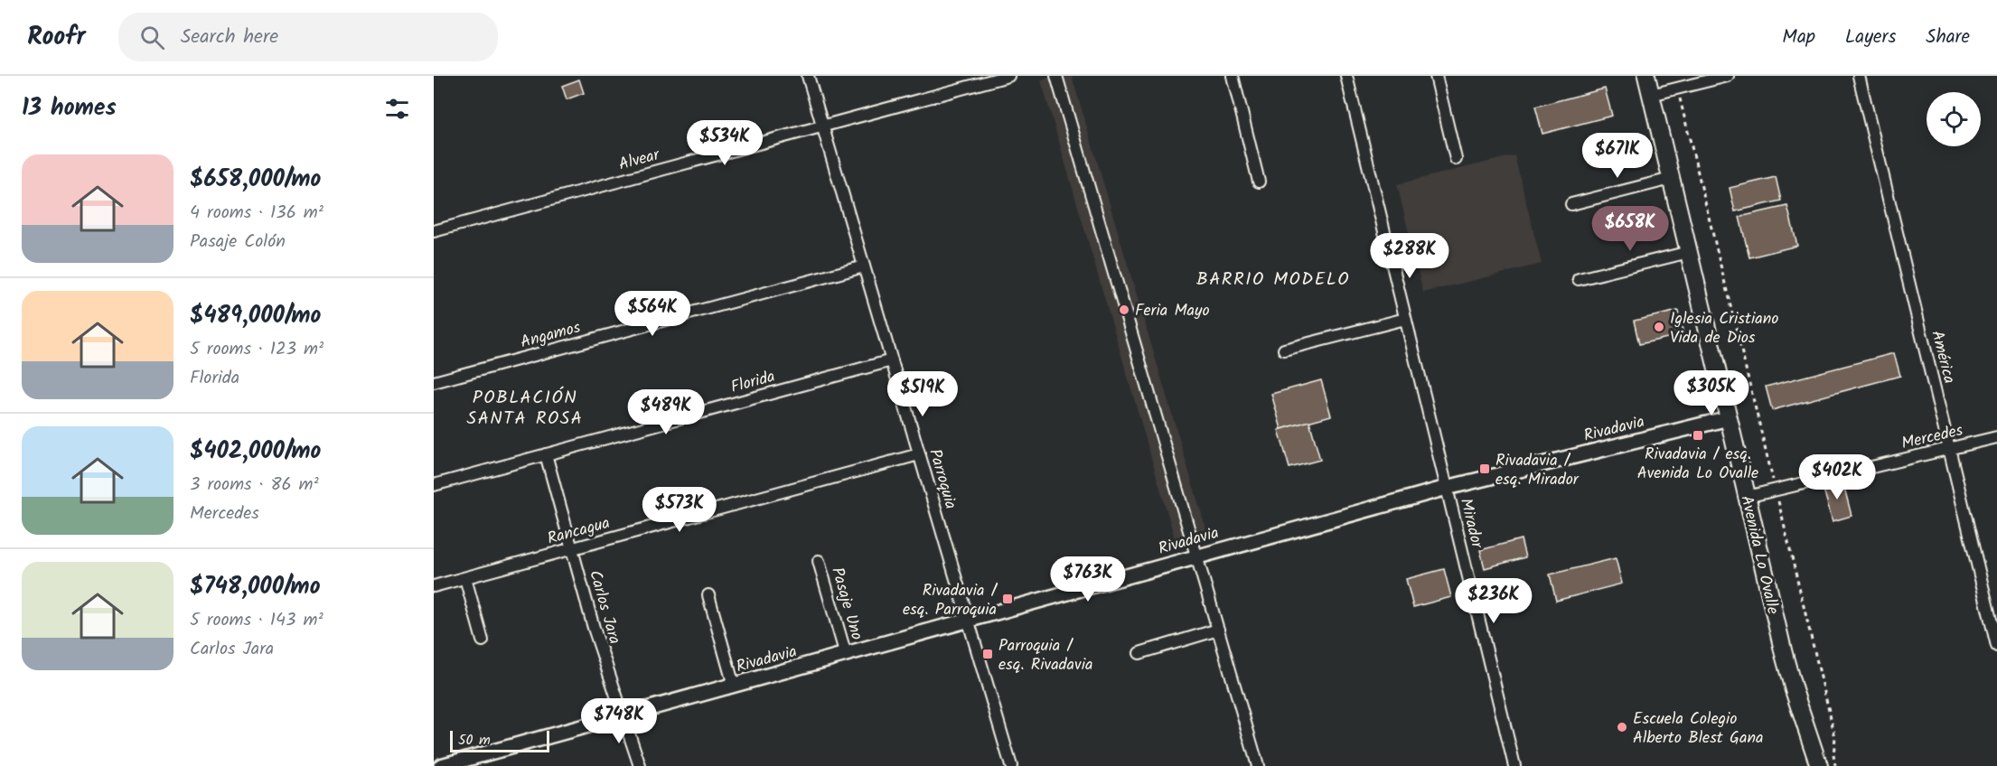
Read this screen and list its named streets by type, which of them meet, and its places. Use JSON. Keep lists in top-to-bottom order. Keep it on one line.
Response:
{"streets":{"main road":["Avenida Lo Ovalle"],"street":["Alvear","Angamos","América","Florida","Rivadavia","Mercedes","Parroquia","Mirador","Rancagua","Pasaje Uno","Carlos Jara"]},"crossings":[["Alvear","Parroquia"],["Angamos","Parroquia"],["América","Mercedes"],["Florida","Parroquia"],["Florida","Carlos Jara"],["Rivadavia","Parroquia"],["Rivadavia","Mirador"],["Rivadavia","Avenida Lo Ovalle"],["Rivadavia","Pasaje Uno"],["Rivadavia","Carlos Jara"],["Mercedes","Avenida Lo Ovalle"],["Parroquia","Rancagua"],["Rancagua","Carlos Jara"]],"districts":["BARRIO MODELO","POBLACIÓN SANTA ROSA"],"places":{"other":["Feria Mayo","Iglesia Cristiano Vida de Dios","Escuela Colegio Alberto Blest Gana"],"transit":["Rivadavia / esq. Avenida Lo Ovalle","Rivadavia / esq. Mirador","Rivadavia / esq. Parroquia","Parroquia / esq. Rivadavia"]},"scale_bar":"50 m","page":{"header":"Roofr","search":"Search here","nav":["Map","Layers","Share"],"heading":"13 homes","price":["$534K","$671K","$658K","$288K","$564K","$305K","$519K","$489K","$402K","$573K","$763K","$236K","$748K"],"list":[{"name":"$658,000/mo","note":"4 rooms · 136 m² · Pasaje Colón"},{"name":"$489,000/mo","note":"5 rooms · 123 m² · Florida"},{"name":"$402,000/mo","note":"3 rooms · 86 m² · Mercedes"},{"name":"$748,000/mo","note":"5 rooms · 143 m² · Carlos Jara"}],"scale":"50 m"}}
